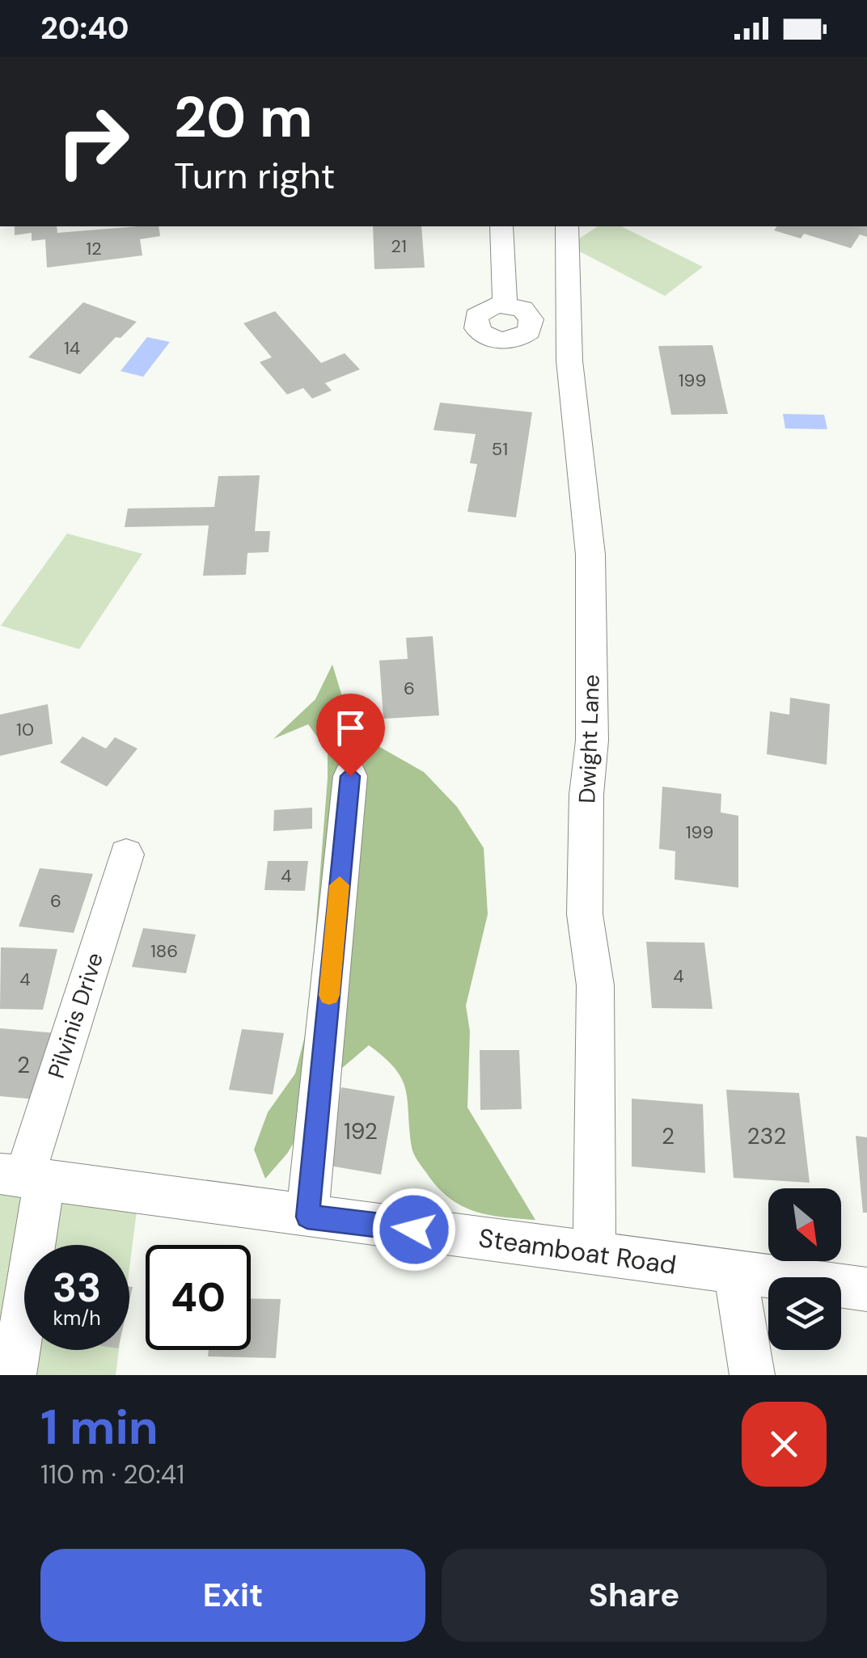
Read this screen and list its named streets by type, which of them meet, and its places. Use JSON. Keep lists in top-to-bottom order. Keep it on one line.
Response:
{"streets":{"street":["Dwight Lane","Pilvinis Drive","Steamboat Road"]},"crossings":[["Dwight Lane","Steamboat Road"],["Pilvinis Drive","Steamboat Road"]],"house_numbers":["21","12","14","199","51","6","10","199","4","6","186","4","4","2","192","2","232"],"north":"bottom right","page":{"status":"20:40","turn":["20 m","Turn right"],"speed":"33 km/h","limit":"40","heading":["1 min","110 m · 20:41"],"buttons":["Exit","Share"]}}
